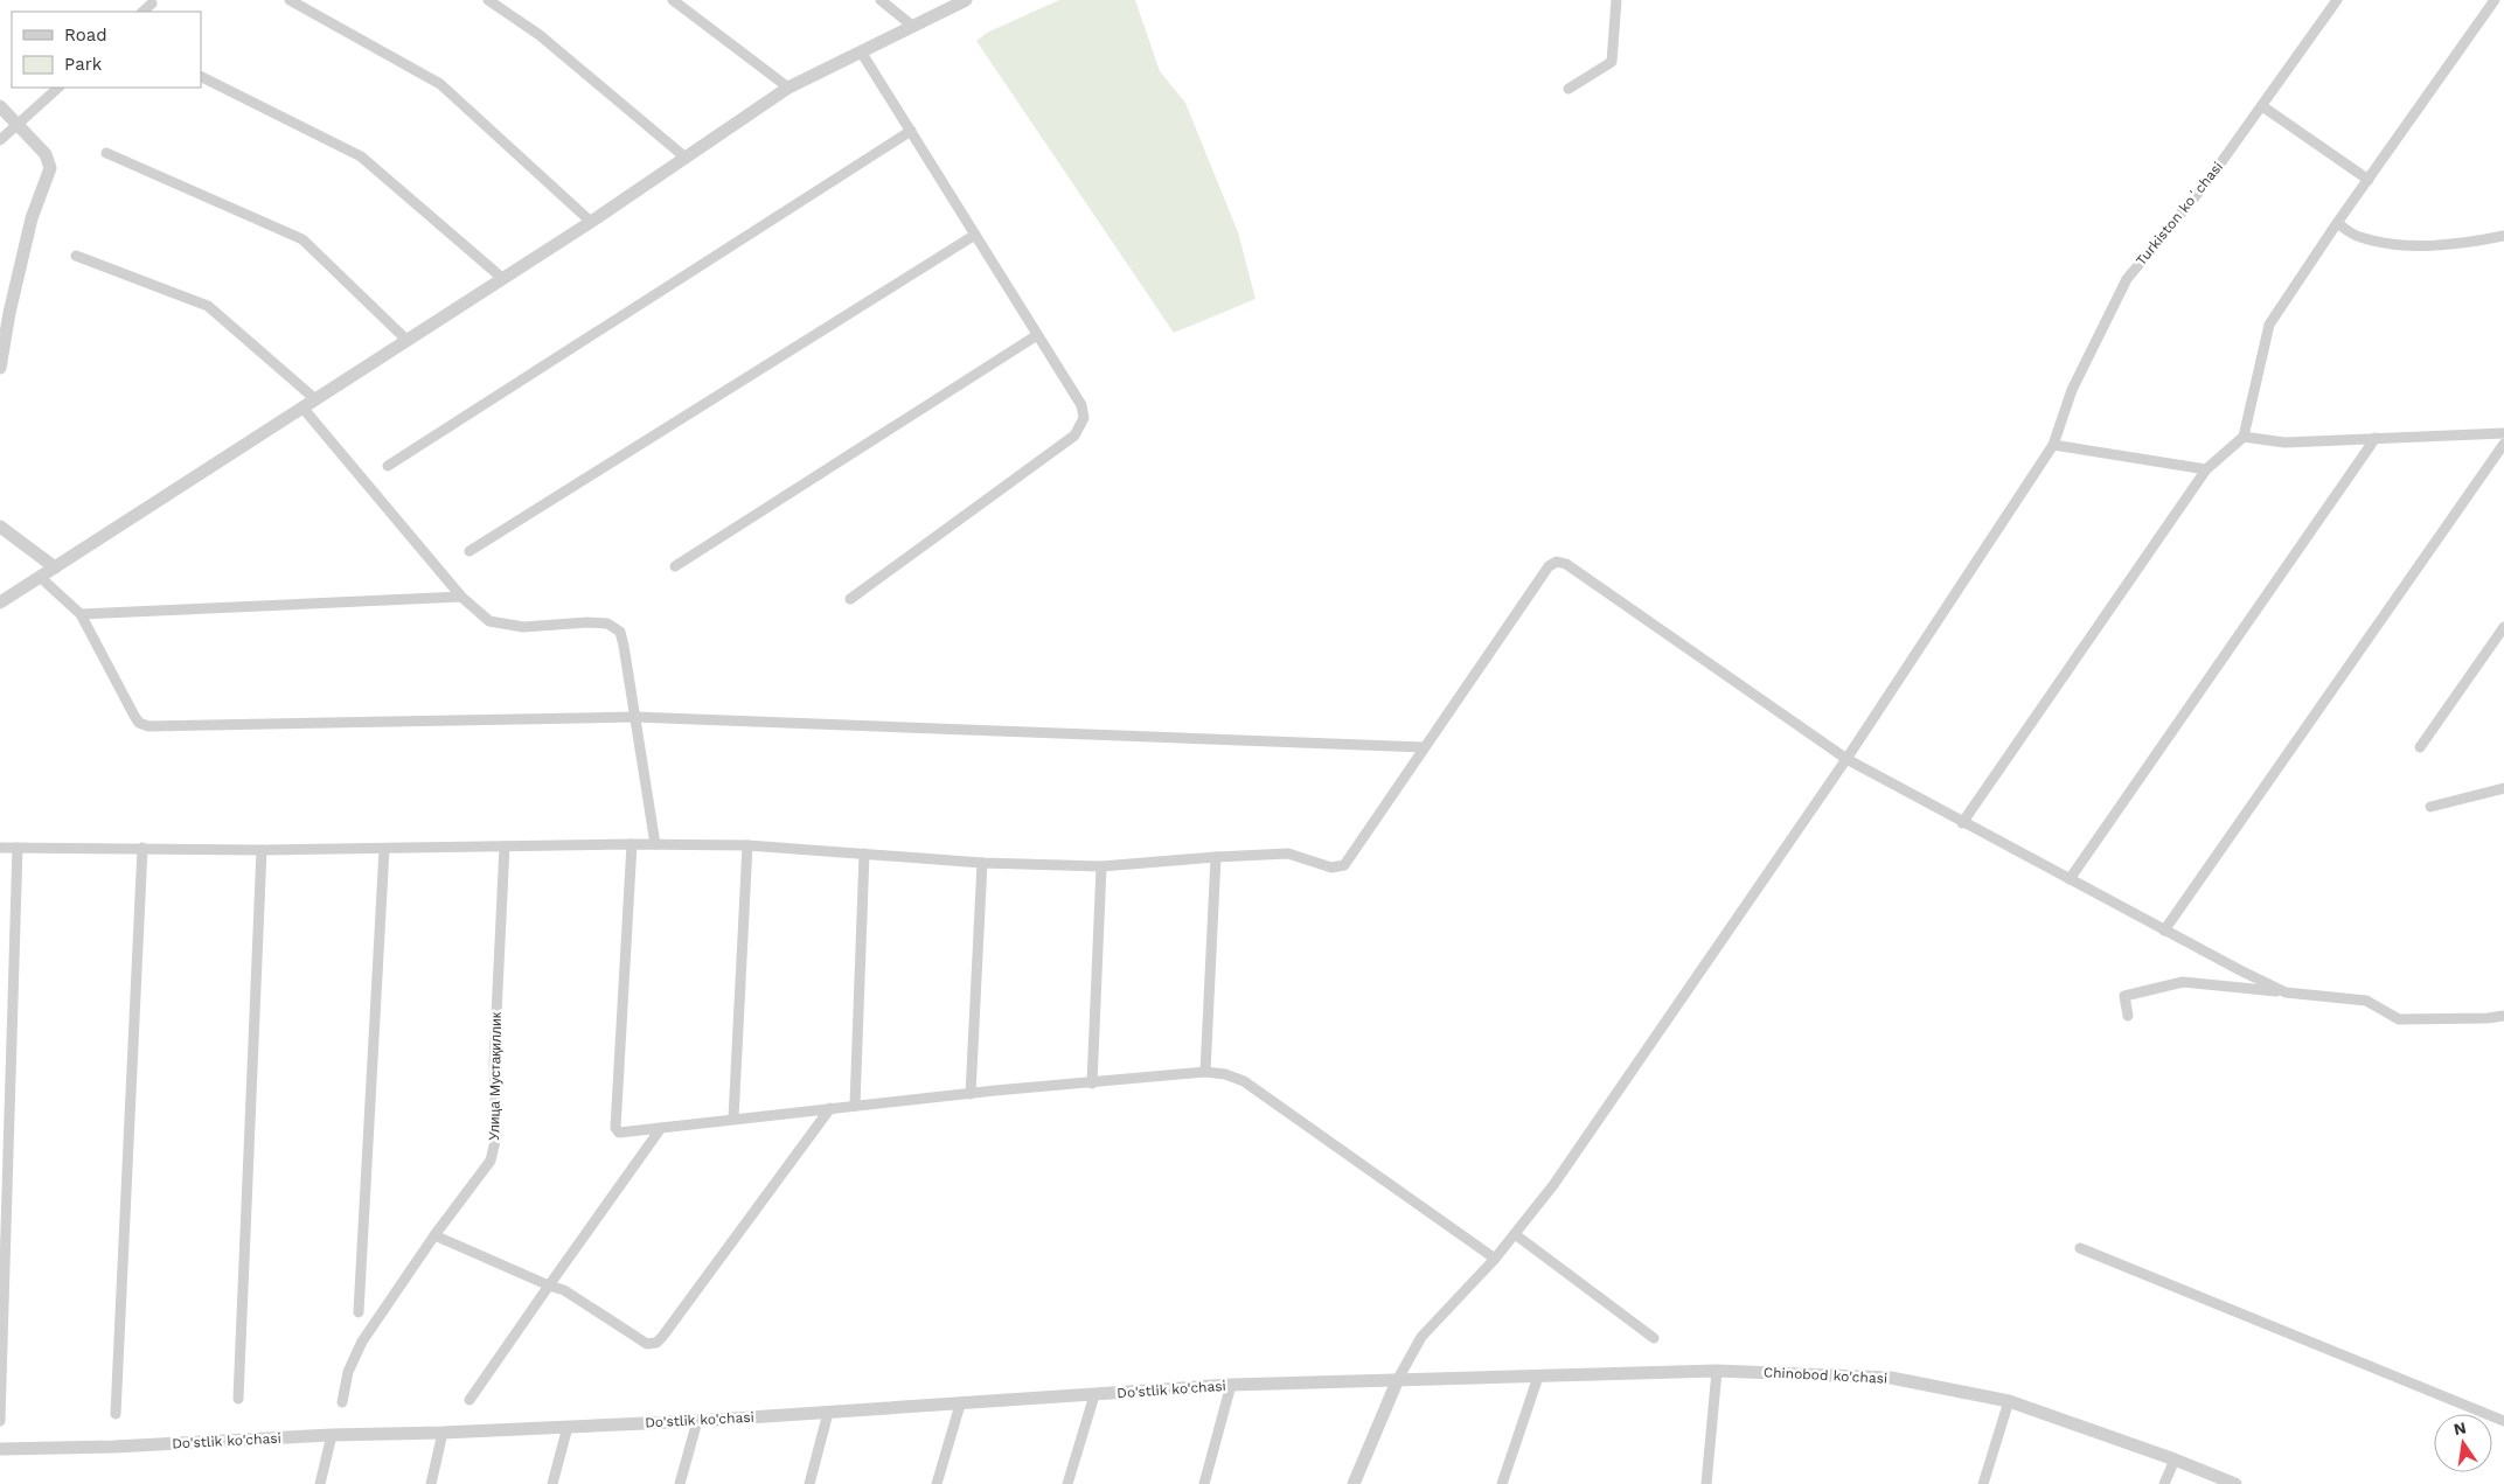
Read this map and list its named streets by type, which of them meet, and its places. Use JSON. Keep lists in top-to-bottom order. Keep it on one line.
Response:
{"streets":{"street":["Turkiston koʻchasi","Улица Мустақиллик","Chinobod ko'chasi","Do'stlik ko'chasi"]},"crossings":[["Turkiston koʻchasi","Chinobod ko'chasi"],["Turkiston koʻchasi","Do'stlik ko'chasi"],["Chinobod ko'chasi","Do'stlik ko'chasi"]],"legend":["Road","Park"],"north":"top"}
